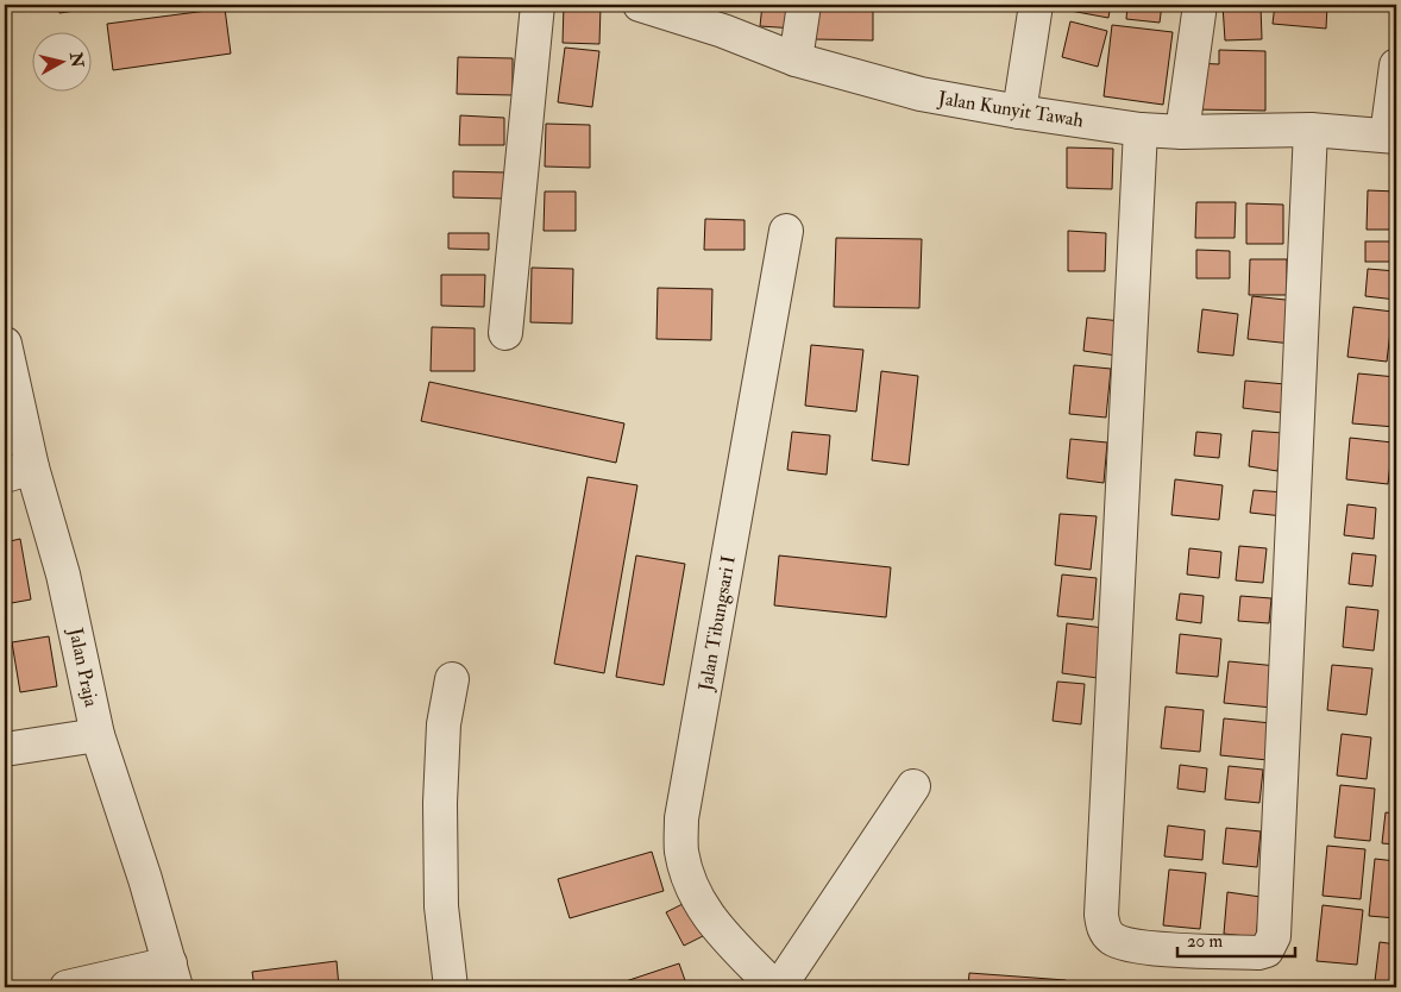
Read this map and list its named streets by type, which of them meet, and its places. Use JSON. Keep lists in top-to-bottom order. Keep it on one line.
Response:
{"streets":{"street":["Jalan Kunyit Tawah","Jalan Tibungsari I","Jalan Praja"]},"scale_bar":"20 m","north":"right"}
